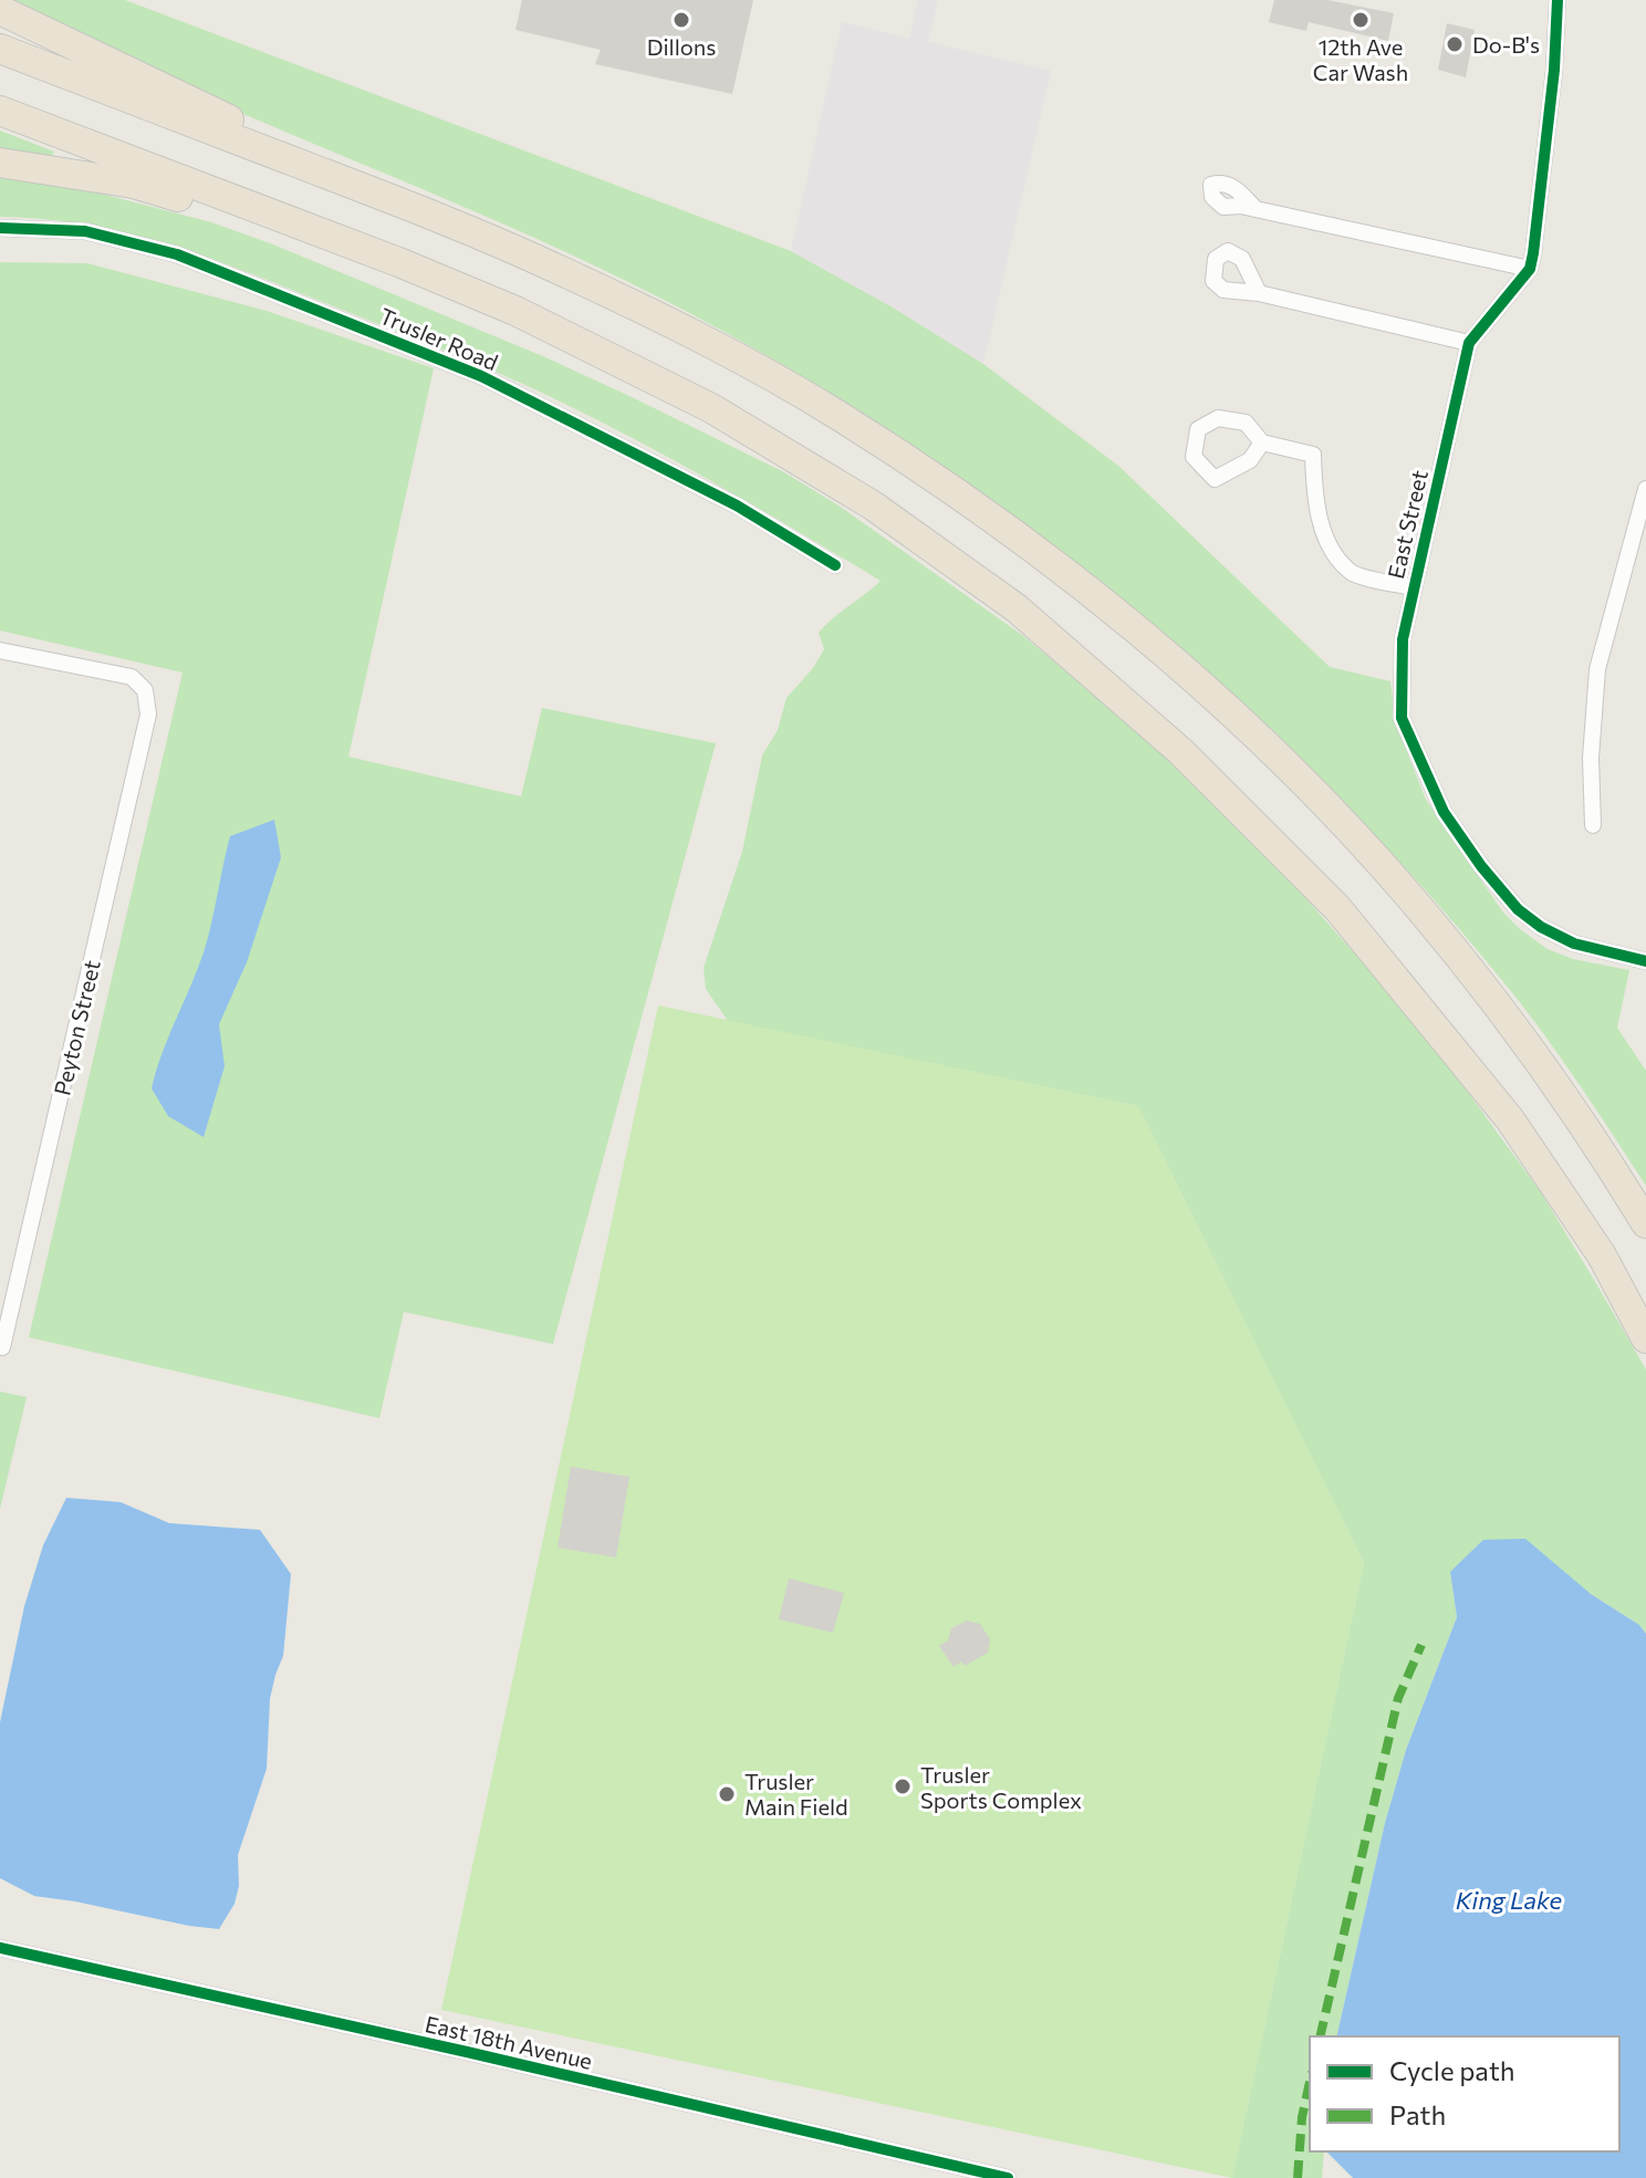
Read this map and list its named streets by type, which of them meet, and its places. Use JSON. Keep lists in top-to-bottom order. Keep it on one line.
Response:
{"streets":{"street":["Trusler Road","East Street","Peyton Street","East 18th Avenue"]},"water":["King Lake"],"places":["Dillons","12th Ave Car Wash","Do-B's","Trusler Sports Complex","Trusler Main Field"],"legend":["Cycle path","Path"]}
